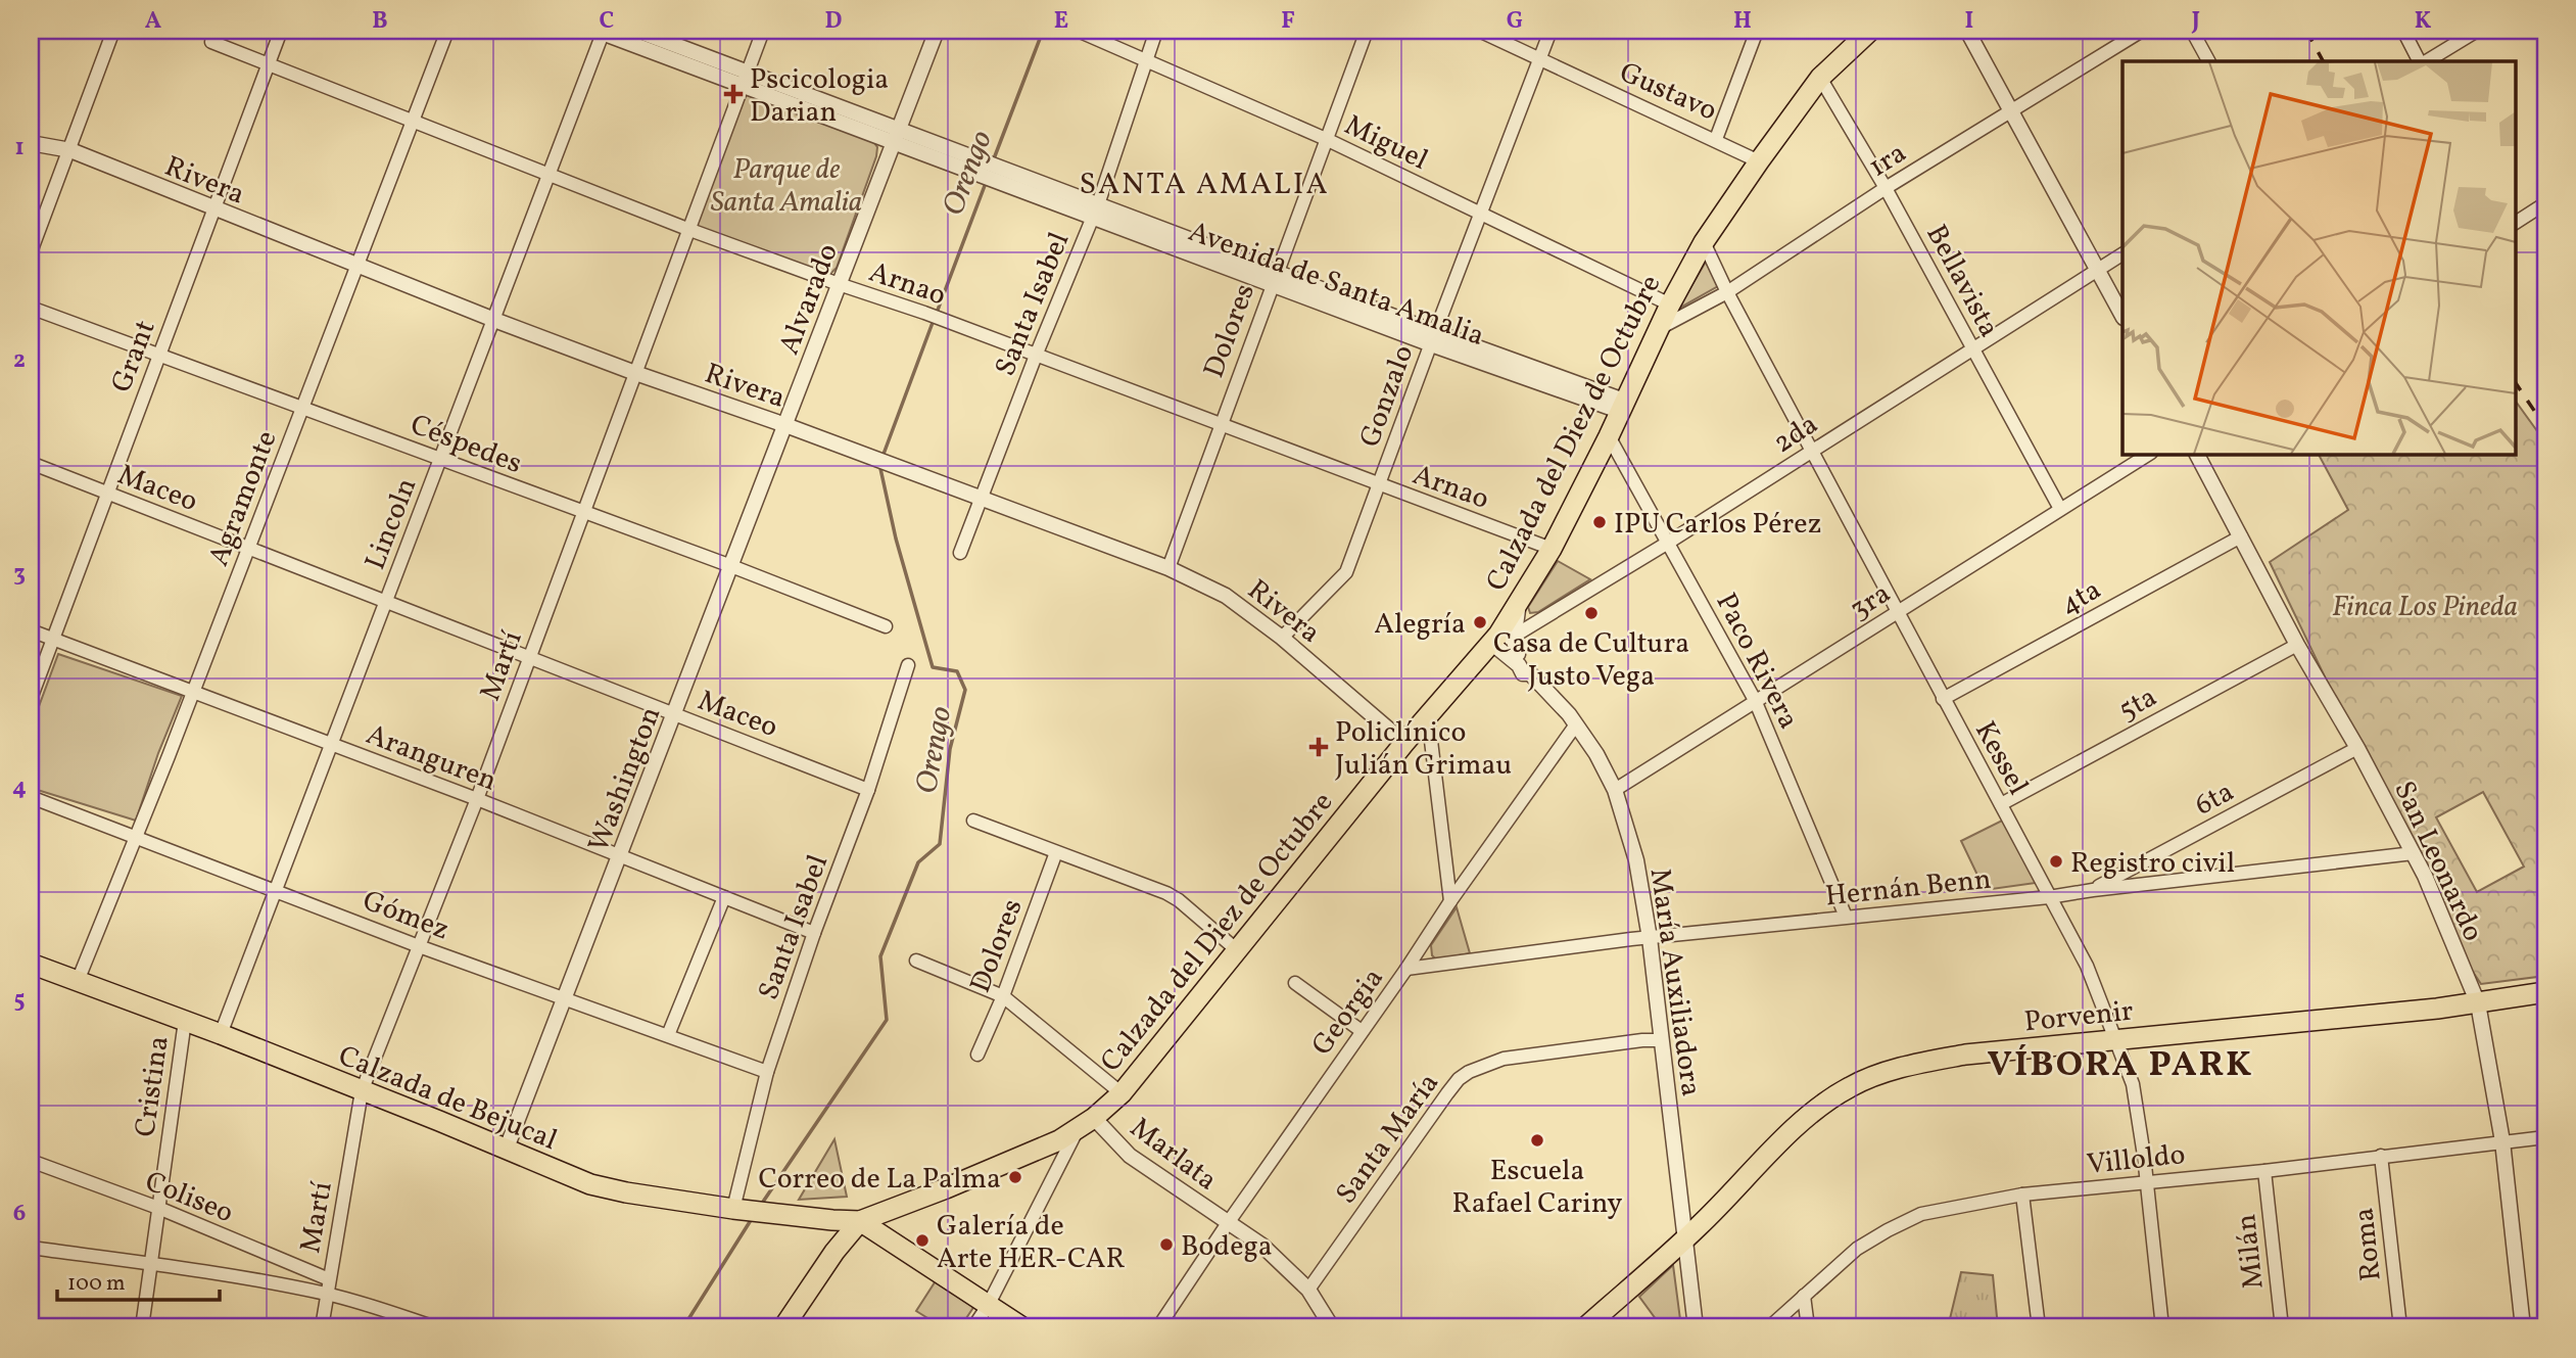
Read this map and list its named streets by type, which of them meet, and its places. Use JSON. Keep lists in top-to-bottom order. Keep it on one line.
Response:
{"streets":{"main road":["Calzada del Diez de Octubre","Porvenir","Calzada de Bejucal"],"street":["Gustavo","Miguel","1ra","Rivera","Bellavista","Arnao","Avenida de Santa Amalia","Alvarado","Santa Isabel","Dolores","Grant","Gonzalo","2da","Céspedes","Maceo","Agramonte","Lincoln","4ta","3ra","Paco Rivera","Martí","5ta","Aranguren","Kessel","Washington","6ta","San Leonardo","Hernán Benn","Gómez","María Auxiliadora","Georgia","Cristina","Santa María","Marlata","Villoldo","Coliseo","Roma","Milán"]},"crossings":[["Gustavo","Gonzalo"],["Gustavo","Calzada del Diez de Octubre"],["Miguel","Santa Isabel"],["Miguel","Dolores"],["Miguel","Gonzalo"],["Miguel","Calzada del Diez de Octubre"],["1ra","Bellavista"],["1ra","Calzada del Diez de Octubre"],["1ra","Kessel"],["Rivera","Alvarado"],["Rivera","Santa Isabel"],["Rivera","Dolores"],["Rivera","Grant"],["Rivera","Gonzalo"],["Rivera","Calzada del Diez de Octubre"],["Rivera","Agramonte"],["Rivera","Lincoln"],["Rivera","Martí"],["Rivera","Washington"],["Bellavista","Calzada del Diez de Octubre"],["Bellavista","2da"],["Bellavista","3ra"],["Arnao","Alvarado"],["Arnao","Santa Isabel"],["Arnao","Dolores"],["Arnao","Grant"],["Arnao","Gonzalo"],["Arnao","Calzada del Diez de Octubre"],["Arnao","Agramonte"],["Arnao","Lincoln"],["Arnao","Martí"],["Avenida de Santa Amalia","Alvarado"],["Avenida de Santa Amalia","Santa Isabel"],["Avenida de Santa Amalia","Dolores"],["Avenida de Santa Amalia","Gonzalo"],["Avenida de Santa Amalia","Calzada del Diez de Octubre"],["Avenida de Santa Amalia","Lincoln"],["Avenida de Santa Amalia","Martí"],["Alvarado","Washington"],["Santa Isabel","Maceo"],["Santa Isabel","Aranguren"],["Santa Isabel","Gómez"],["Santa Isabel","Calzada de Bejucal"],["Grant","Céspedes"],["Grant","Maceo"],["Grant","Aranguren"],["Calzada del Diez de Octubre","2da"],["Calzada del Diez de Octubre","Paco Rivera"],["Calzada del Diez de Octubre","Kessel"],["Calzada del Diez de Octubre","María Auxiliadora"],["Calzada del Diez de Octubre","Calzada de Bejucal"],["Calzada del Diez de Octubre","Marlata"],["2da","Paco Rivera"],["2da","Kessel"],["2da","María Auxiliadora"],["Céspedes","Agramonte"],["Céspedes","Lincoln"],["Céspedes","Martí"],["Céspedes","Washington"],["Maceo","Agramonte"],["Maceo","Lincoln"],["Maceo","Martí"],["Maceo","Washington"],["Agramonte","Aranguren"],["Agramonte","Gómez"],["Agramonte","Calzada de Bejucal"],["Lincoln","Aranguren"],["Lincoln","Gómez"],["Lincoln","Calzada de Bejucal"],["4ta","Kessel"],["4ta","San Leonardo"],["3ra","Paco Rivera"],["3ra","Kessel"],["3ra","María Auxiliadora"],["Paco Rivera","Hernán Benn"],["Martí","Aranguren"],["Martí","Gómez"],["Martí","Calzada de Bejucal"],["Martí","Coliseo"],["5ta","Kessel"],["5ta","San Leonardo"],["Aranguren","Washington"],["Kessel","Hernán Benn"],["Kessel","Porvenir"],["Kessel","Villoldo"],["Washington","Gómez"],["Washington","Calzada de Bejucal"],["6ta","San Leonardo"],["6ta","Hernán Benn"],["San Leonardo","Hernán Benn"],["San Leonardo","Porvenir"],["San Leonardo","Villoldo"],["Hernán Benn","María Auxiliadora"],["Hernán Benn","Georgia"],["María Auxiliadora","Georgia"],["María Auxiliadora","Porvenir"],["María Auxiliadora","Santa María"],["Georgia","Marlata"],["Cristina","Calzada de Bejucal"],["Cristina","Coliseo"],["Santa María","Marlata"],["Villoldo","Roma"],["Villoldo","Milán"]],"districts":["SANTA AMALIA","VÍBORA PARK"],"water":["Orengo"],"parks":["Parque de Santa Amalia","Finca Los Pineda"],"places":{"health":["Pscicologia Darian","Policlínico Julián Grimau"],"other":["IPU Carlos Pérez","Casa de Cultura Justo Vega","Alegría","Registro civil","Escuela Rafael Cariny","Correo de La Palma","Galería de Arte HER-CAR","Bodega"]},"scale_bar":"100 m","grid":{"columns":["A","B","C","D","E","F","G","H","I","J","K"],"rows":["1","2","3","4","5","6"]}}
